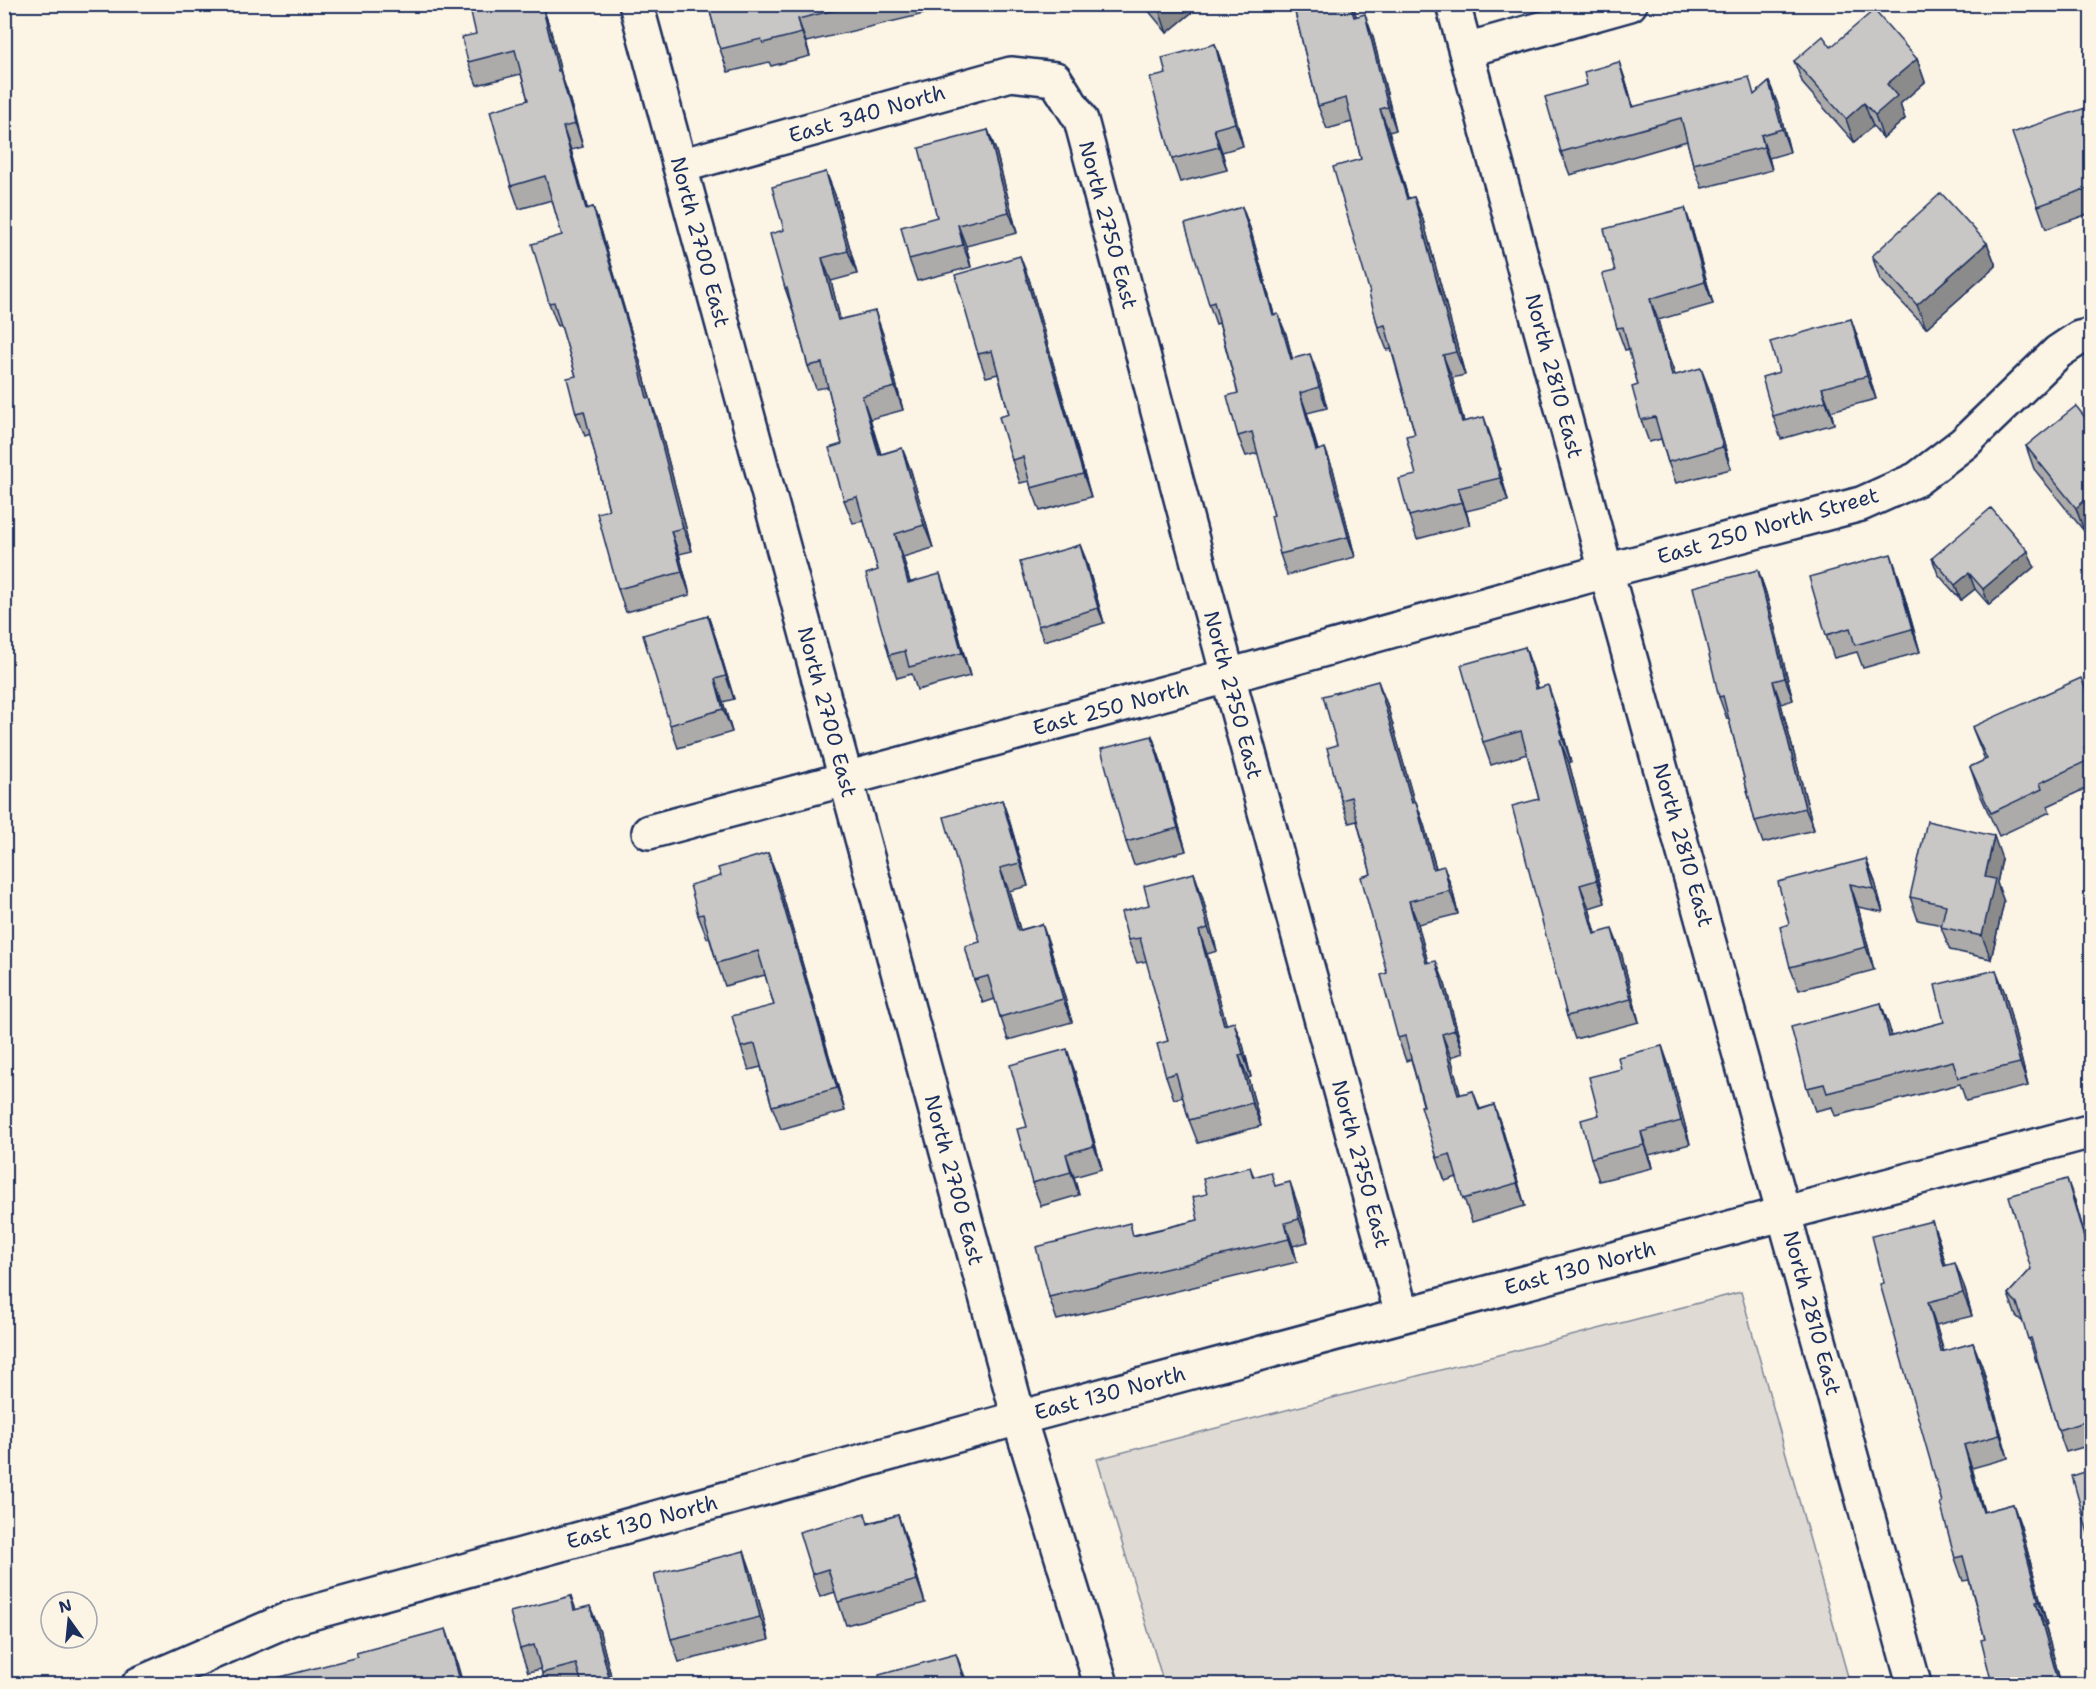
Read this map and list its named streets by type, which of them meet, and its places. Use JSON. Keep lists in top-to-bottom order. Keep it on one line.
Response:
{"streets":{"street":["East 340 North","North 2750 East","North 2700 East","North 2810 East","East 250 North Street","East 250 North","East 130 North"]},"crossings":[["East 340 North","North 2750 East"],["East 340 North","North 2700 East"],["North 2750 East","East 250 North"],["North 2750 East","East 130 North"],["North 2700 East","East 250 North"],["North 2700 East","East 130 North"],["North 2810 East","East 250 North Street"],["North 2810 East","East 250 North"],["North 2810 East","East 130 North"],["East 250 North Street","East 250 North"]],"north":"top"}
